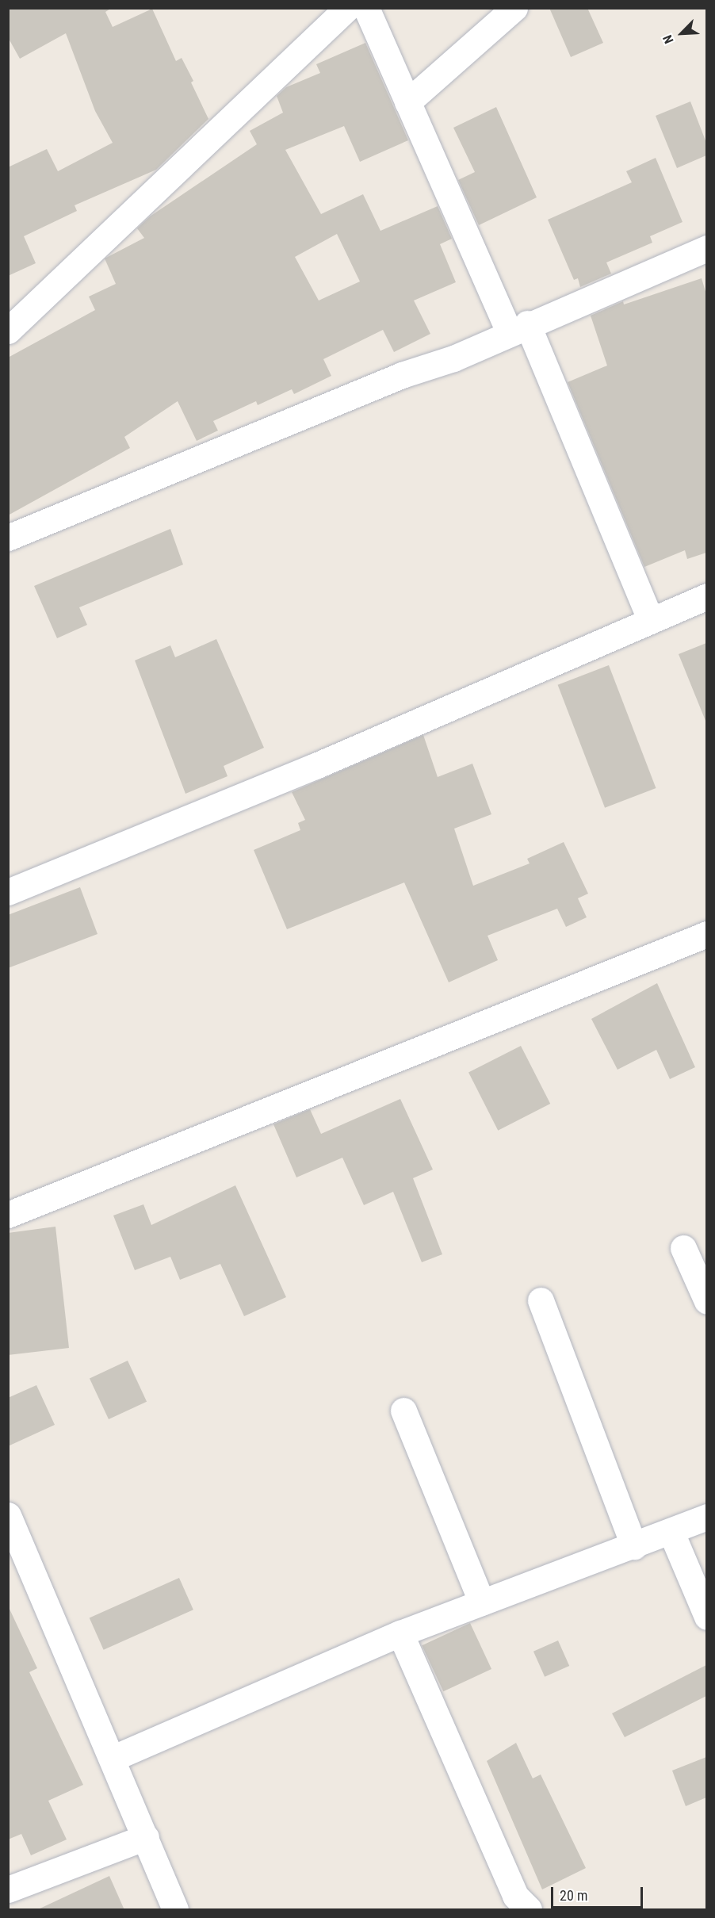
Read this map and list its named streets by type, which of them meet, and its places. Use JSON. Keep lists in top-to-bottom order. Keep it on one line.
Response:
{"scale_bar":"20 m","north":"bottom left"}
